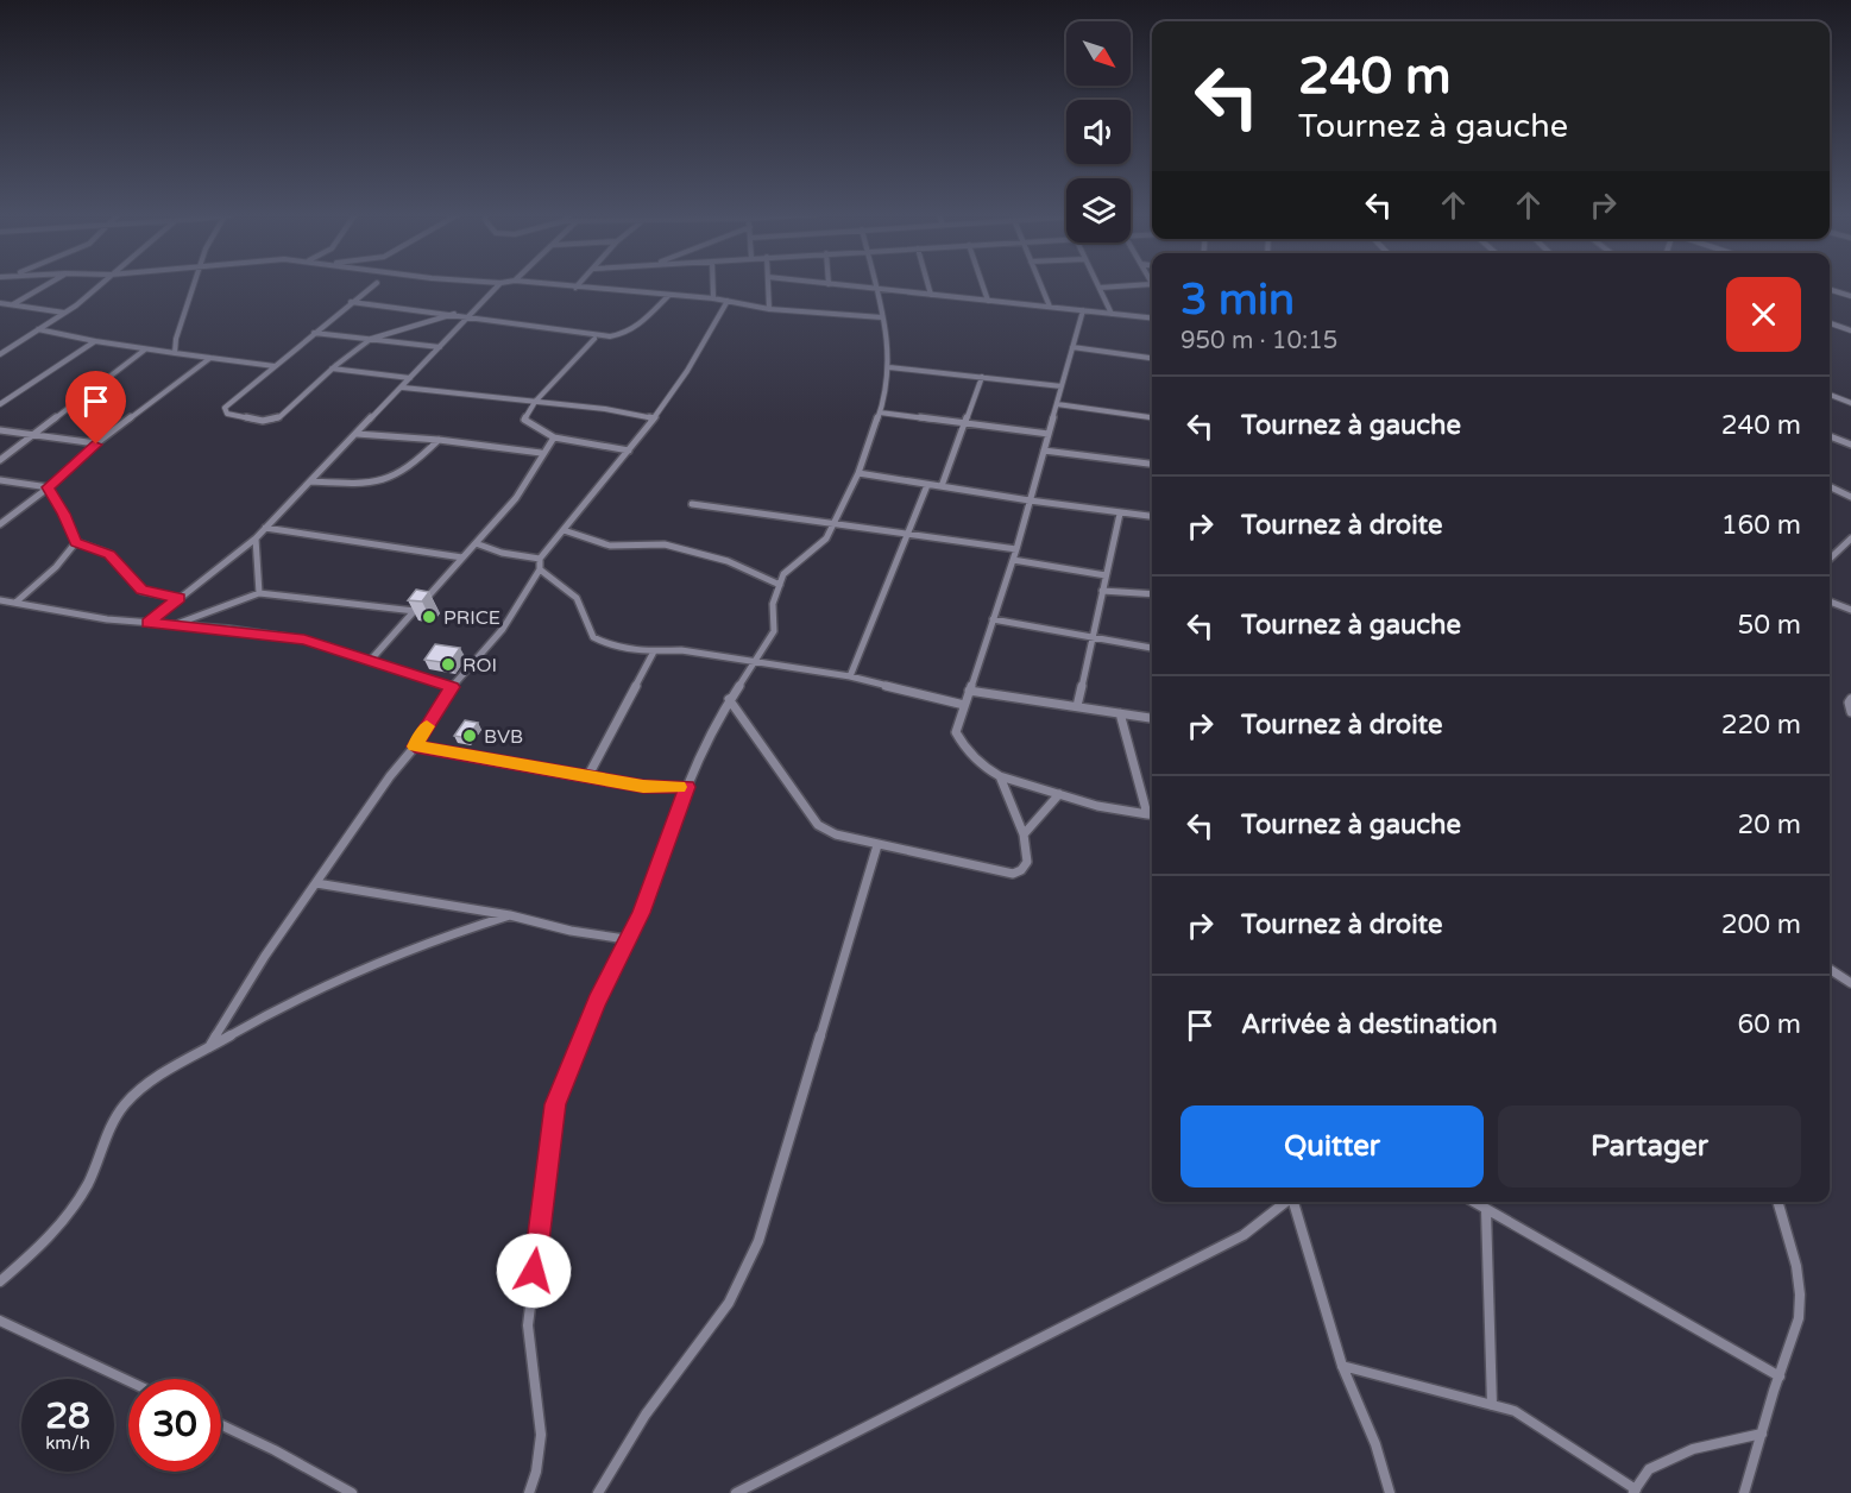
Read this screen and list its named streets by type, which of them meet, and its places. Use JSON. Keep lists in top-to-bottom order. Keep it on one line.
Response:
{"places":["PRICE","ROI","BVB"],"north":"bottom right","page":{"turn":["240 m","Tournez à gauche"],"heading":["3 min","950 m · 10:15"],"list":[{"name":"Tournez à gauche","value":"240 m"},{"name":"Tournez à droite","value":"160 m"},{"name":"Tournez à gauche","value":"50 m"},{"name":"Tournez à droite","value":"220 m"},{"name":"Tournez à gauche","value":"20 m"},{"name":"Tournez à droite","value":"200 m"},{"name":"Arrivée à destination","value":"60 m"}],"buttons":["Quitter","Partager"],"speed":"28 km/h","limit":"30"}}
